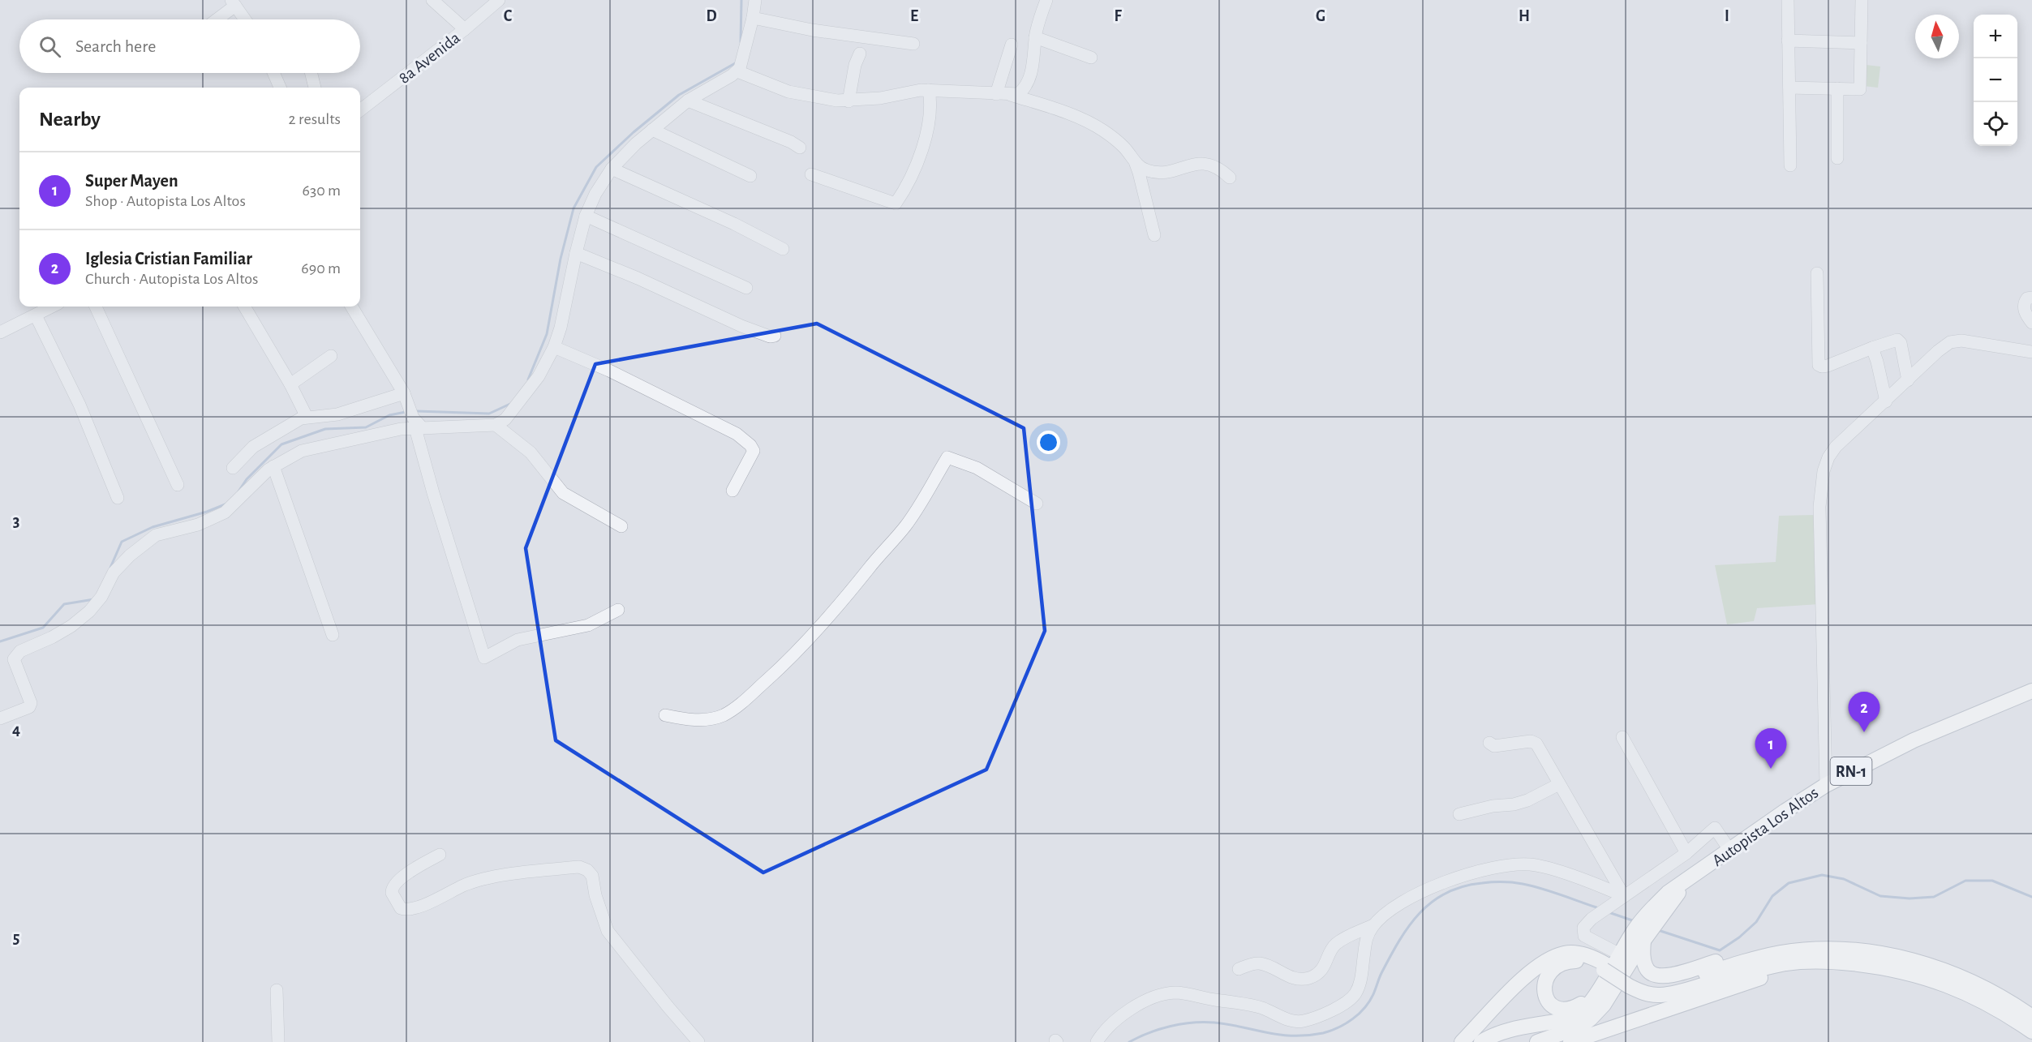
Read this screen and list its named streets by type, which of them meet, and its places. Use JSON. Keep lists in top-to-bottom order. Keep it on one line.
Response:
{"streets":{"main road":["RN-1","Autopista Los Altos"],"street":["8a Avenida"]},"north":"top","page":{"map_buttons":["+","−"],"search":"Search here","heading":["Nearby","2 results"],"list":[{"mark":"1","name":"Super Mayen","note":"Shop · Autopista Los Altos","value":"630 m"},{"mark":"2","name":"Iglesia Cristian Familiar","note":"Church · Autopista Los Altos","value":"690 m"}],"pins":["2","1"]},"grid":{"columns":["C","D","E","F","G","H","I"],"rows":["3","4","5"]}}
